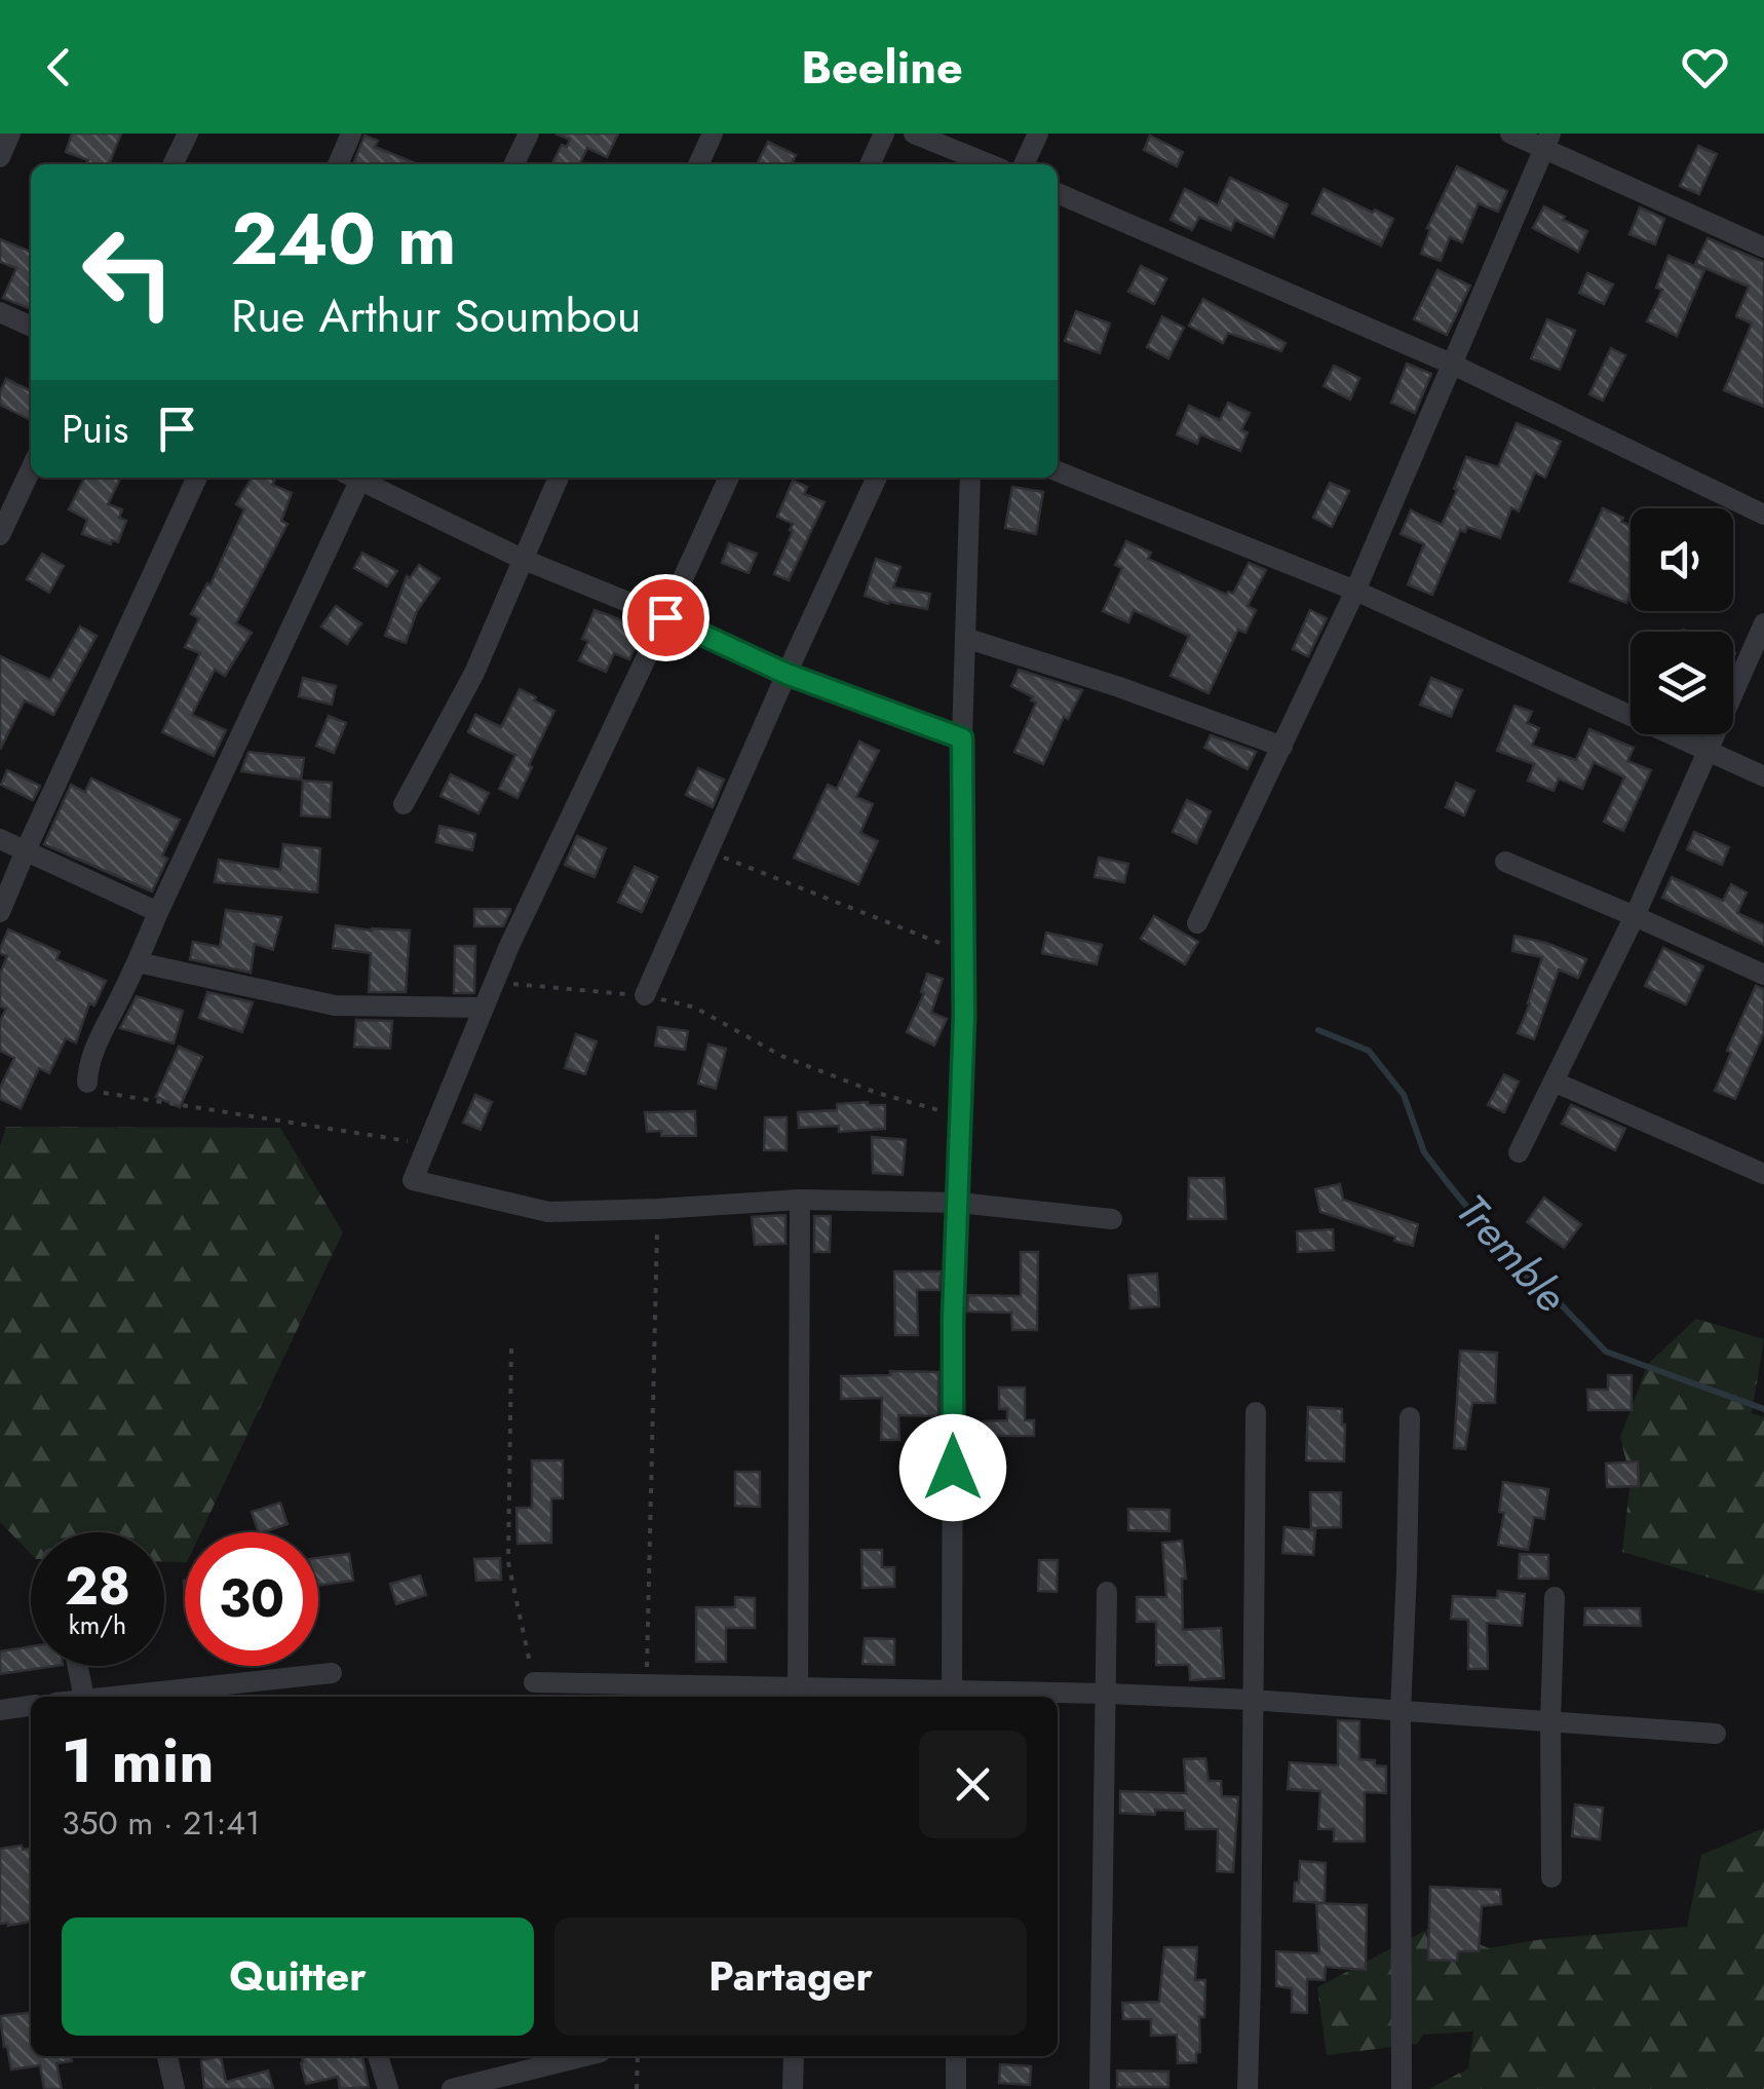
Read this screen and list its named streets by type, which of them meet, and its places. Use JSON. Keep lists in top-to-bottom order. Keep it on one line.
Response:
{"water":["Tremble"],"page":{"header":"Beeline","turn":["240 m","Rue Arthur Soumbou"],"then":"Puis","speed":"28 km/h","limit":"30","heading":["1 min","350 m · 21:41"],"buttons":["Quitter","Partager"]}}
